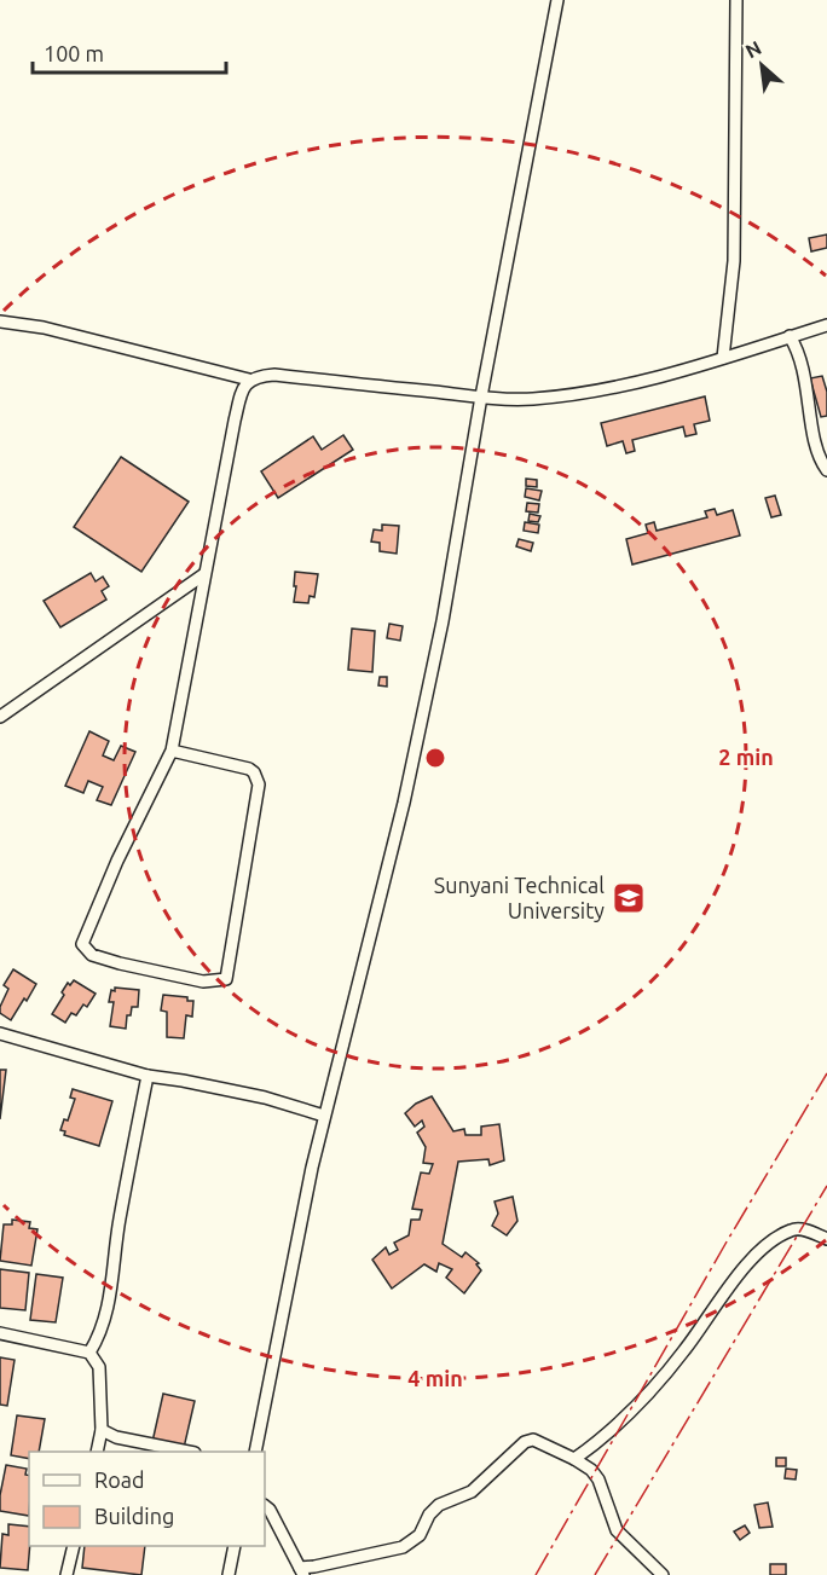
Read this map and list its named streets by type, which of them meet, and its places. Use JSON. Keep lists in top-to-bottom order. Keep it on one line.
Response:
{"places":{"school or university":["Sunyani Technical University"]},"legend":["Road","Building"],"scale_bar":"100 m","north":"top left","rings":["2 min","4 min"]}
